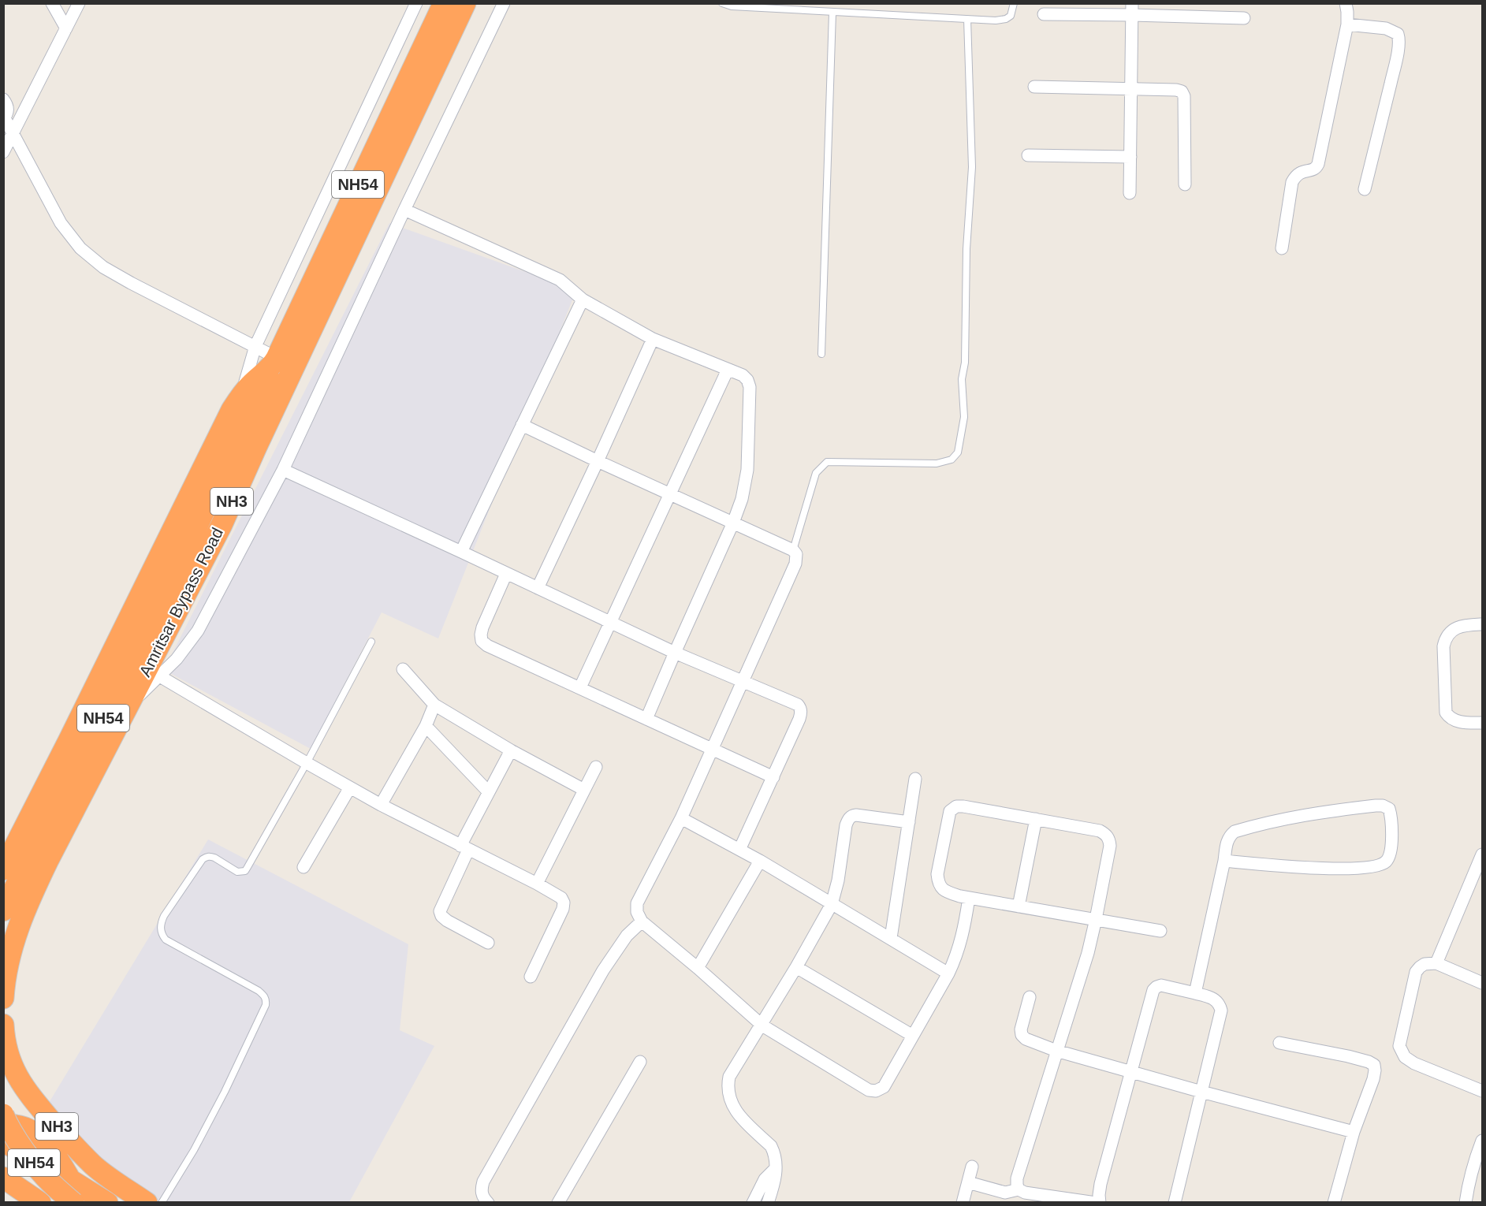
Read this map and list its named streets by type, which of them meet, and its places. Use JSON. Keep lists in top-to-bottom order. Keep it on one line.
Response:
{"streets":{"highway":["NH54","NH3","Amritsar Bypass Road"]}}
